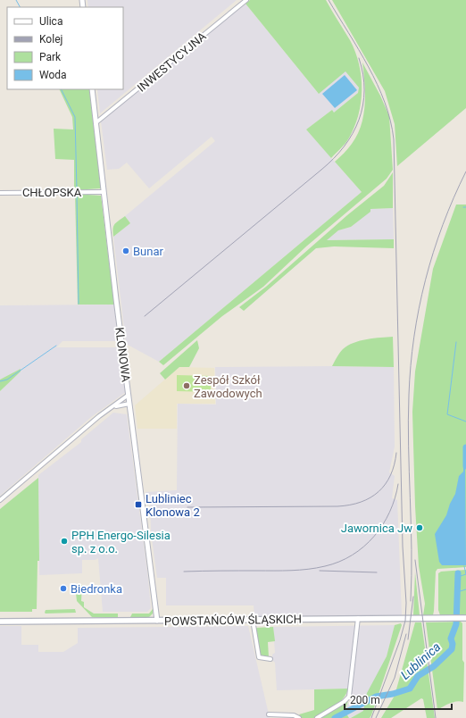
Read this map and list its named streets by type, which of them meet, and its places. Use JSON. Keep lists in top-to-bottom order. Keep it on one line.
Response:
{"streets":{"main road":["POWSTAŃCÓW ŚLĄSKICH"],"street":["INWESTYCYJNA","CHŁOPSKA","KLONOWA"]},"crossings":[["INWESTYCYJNA","KLONOWA"],["CHŁOPSKA","KLONOWA"],["KLONOWA","POWSTAŃCÓW ŚLĄSKICH"]],"water":["Lublinica"],"places":{"other":["Bunar","Zespół Szkół Zawodowych","Jawornica Jw","PPH Energo-Silesia sp. z o.o.","Biedronka"],"transit":["Lubliniec Klonowa 2"]},"legend":["Ulica","Kolej","Park","Woda"],"scale_bar":"200 m"}
